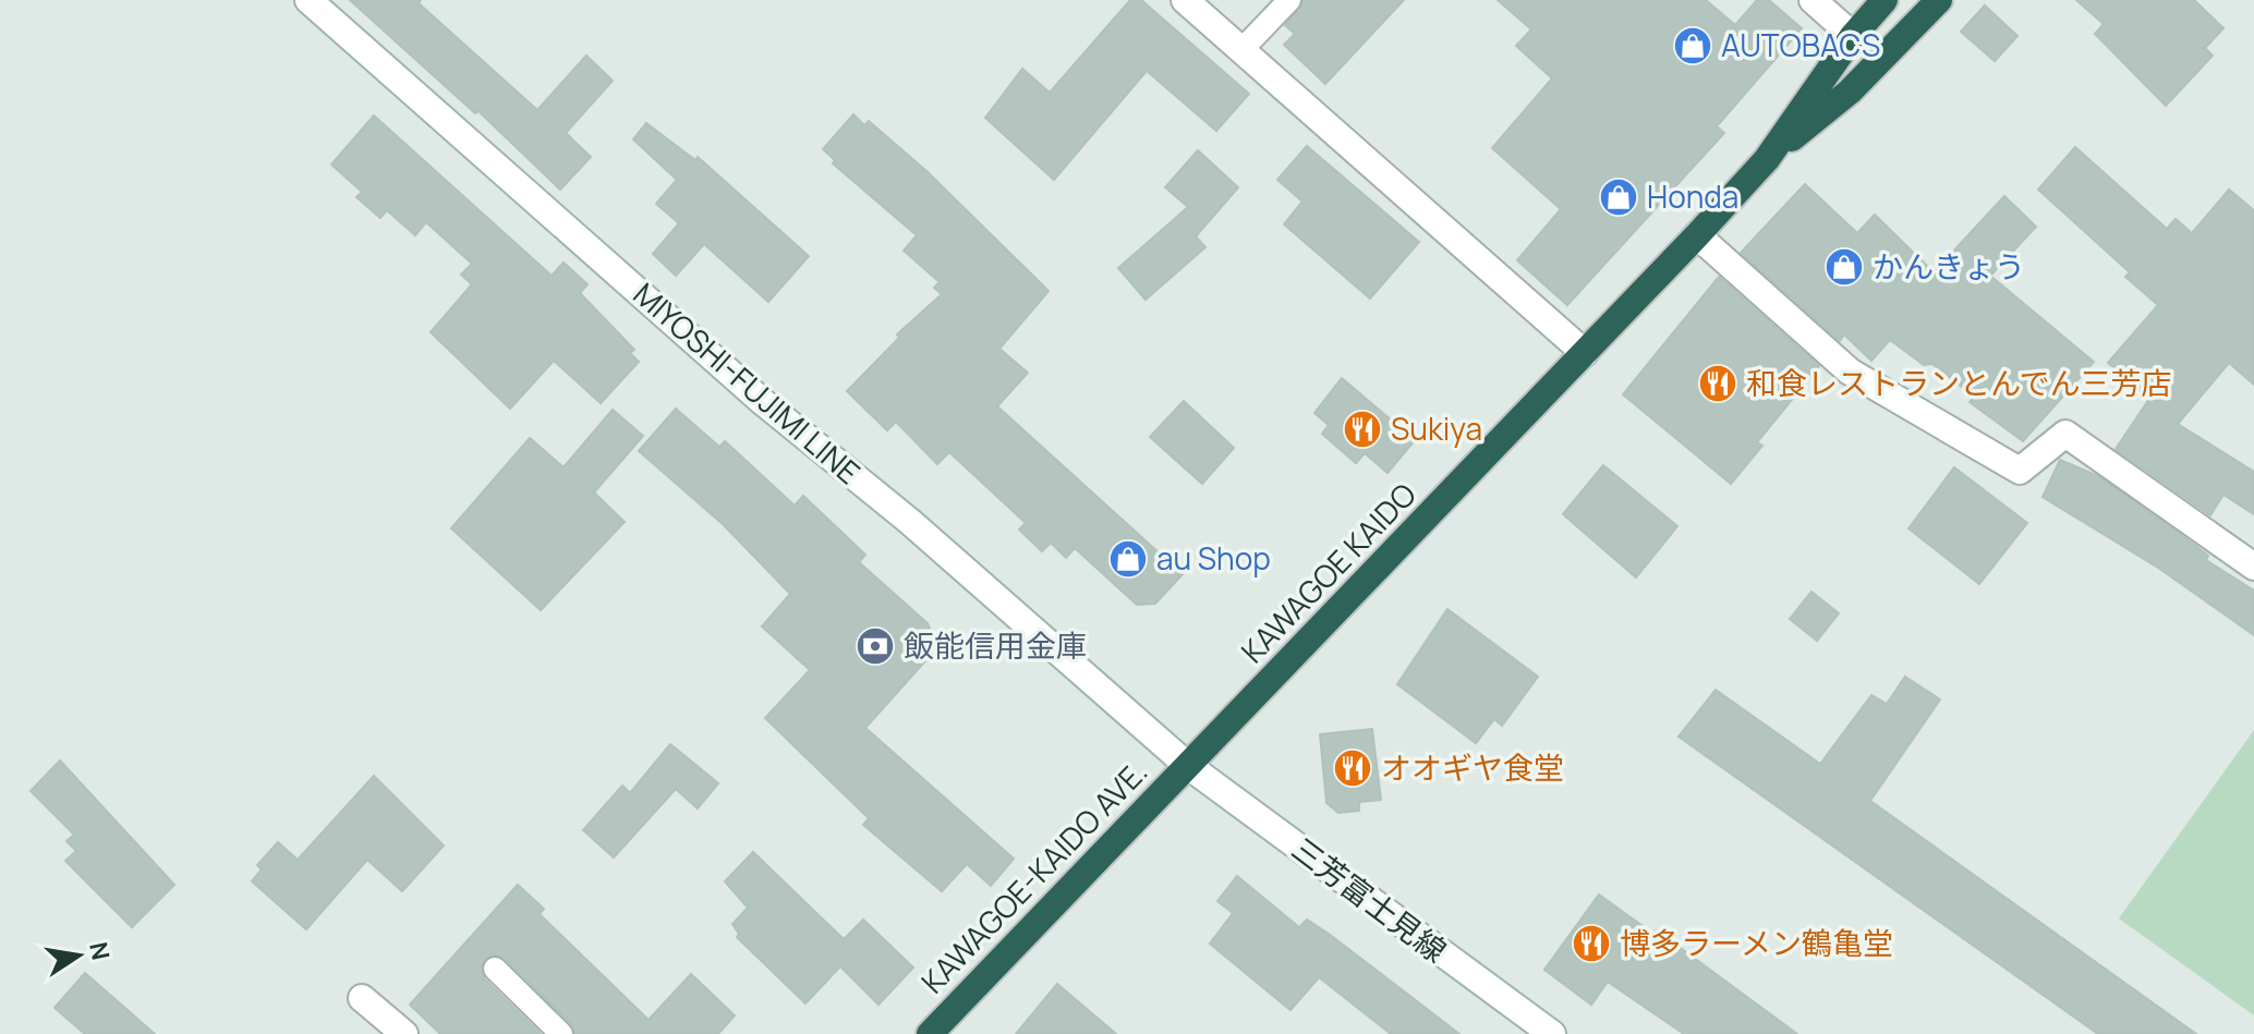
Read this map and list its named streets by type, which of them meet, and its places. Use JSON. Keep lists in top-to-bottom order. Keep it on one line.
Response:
{"streets":{"highway":["KAWAGOE KAIDO","KAWAGOE-KAIDO AVE."],"main road":["MIYOSHI-FUJIMI LINE","三芳富士見線"]},"crossings":[["MIYOSHI-FUJIMI LINE","KAWAGOE KAIDO"],["MIYOSHI-FUJIMI LINE","KAWAGOE-KAIDO AVE."],["MIYOSHI-FUJIMI LINE","三芳富士見線"],["KAWAGOE KAIDO","KAWAGOE-KAIDO AVE."],["KAWAGOE KAIDO","三芳富士見線"],["KAWAGOE-KAIDO AVE.","三芳富士見線"]],"places":{"shop":["AUTOBACS","Honda","かんきょう","au Shop"],"restaurant":["和食レストランとんでん三芳店","Sukiya","オオギヤ食堂","博多ラーメン鶴亀堂"],"bank":["飯能信用金庫"]},"north":"right"}
